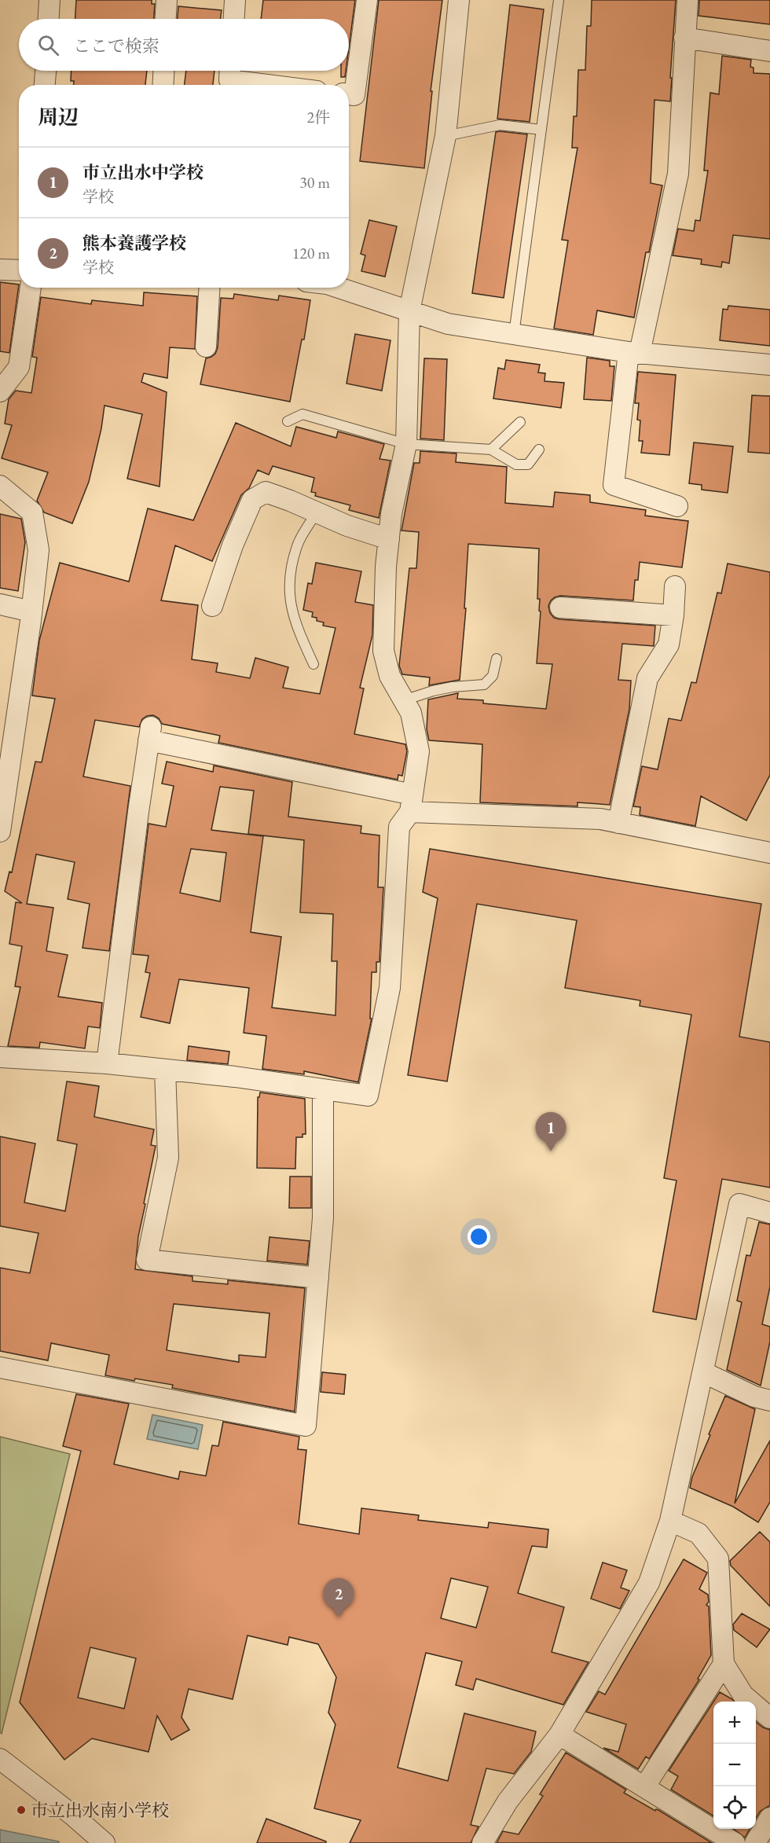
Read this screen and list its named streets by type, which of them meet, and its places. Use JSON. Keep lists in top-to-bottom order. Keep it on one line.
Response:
{"places":["市立出水南小学校"],"page":{"search":"ここで検索","heading":["周辺","2件"],"list":[{"mark":"1","name":"市立出水中学校","note":"学校","value":"30 m"},{"mark":"2","name":"熊本養護学校","note":"学校","value":"120 m"}],"pins":["1","2"],"map_buttons":["+","−"]}}
